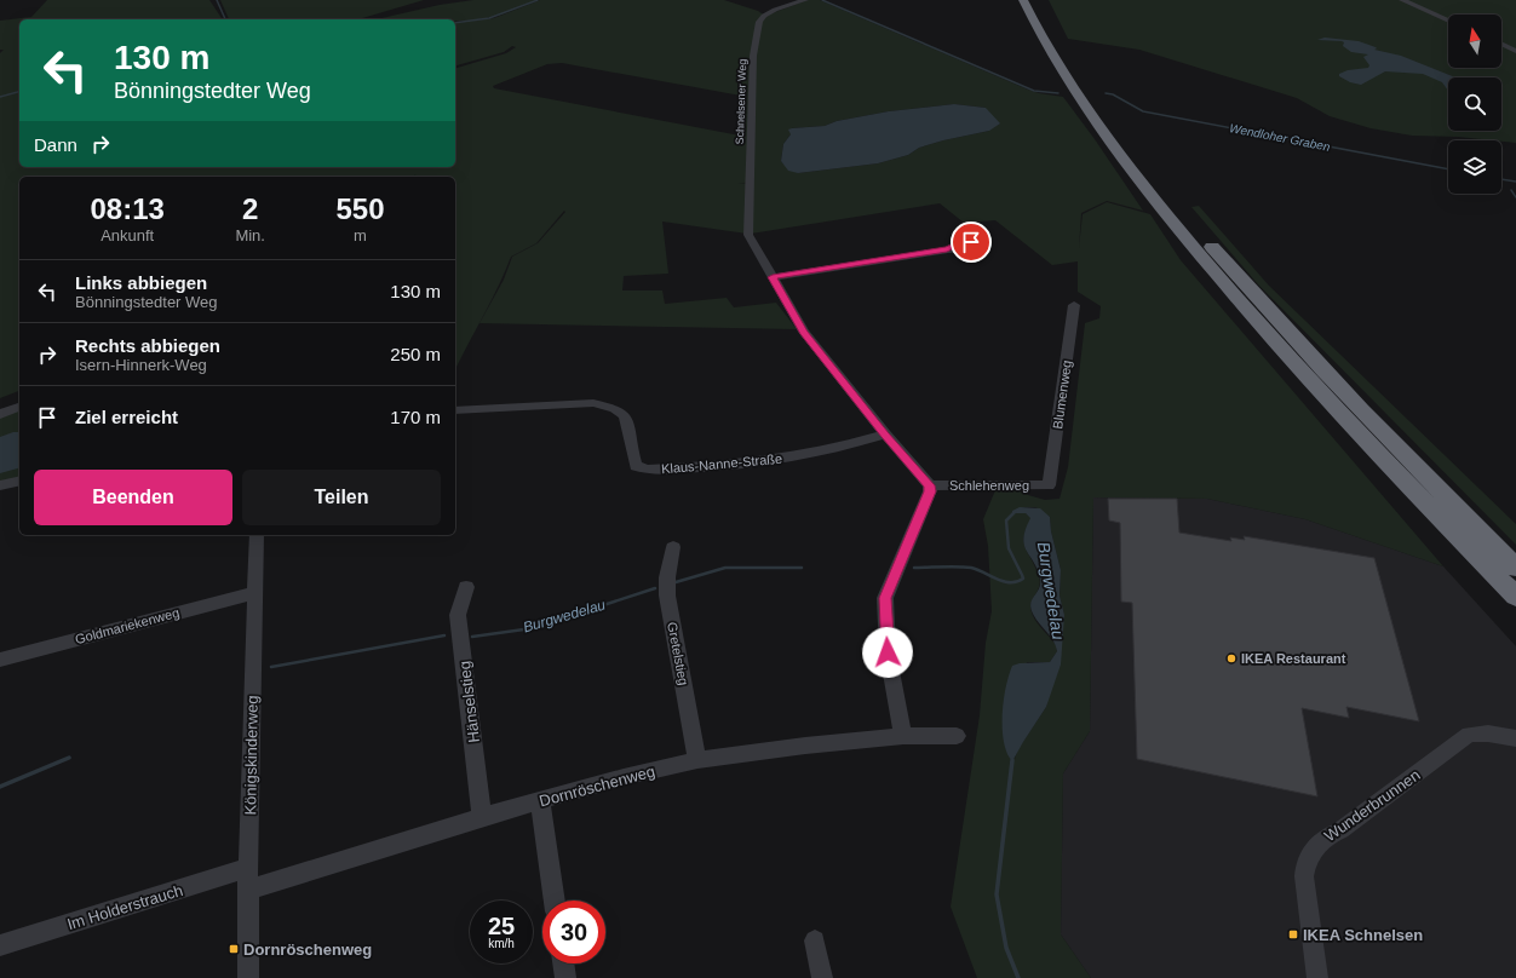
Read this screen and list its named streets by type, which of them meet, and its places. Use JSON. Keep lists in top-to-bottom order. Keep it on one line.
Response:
{"streets":{"street":["Schnelsener Weg","Blumenweg","Klaus-Nanne-Straße","Schlehenweg","Goldmariekenweg","Gretelstieg","Hänselstieg","Königskinderweg","Dornröschenweg","Wunderbrunnen","Im Holderstrauch"]},"crossings":[["Blumenweg","Schlehenweg"],["Goldmariekenweg","Königskinderweg"],["Gretelstieg","Dornröschenweg"],["Hänselstieg","Dornröschenweg"],["Königskinderweg","Dornröschenweg"],["Königskinderweg","Im Holderstrauch"]],"water":["Wendloher Graben","Burgwedelau"],"places":{"other":["IKEA Restaurant"],"transit":["IKEA Schnelsen","Dornröschenweg"]},"north":"top","page":{"turn":["130 m","Bönningstedter Weg"],"then":"Dann","eta":["08:13","Ankunft","2","Min.","550","m"],"list":[{"name":"Links abbiegen","note":"Bönningstedter Weg","value":"130 m"},{"name":"Rechts abbiegen","note":"Isern-Hinnerk-Weg","value":"250 m"},{"name":"Ziel erreicht","value":"170 m"}],"buttons":["Beenden","Teilen"],"speed":"25 km/h","limit":"30"}}
